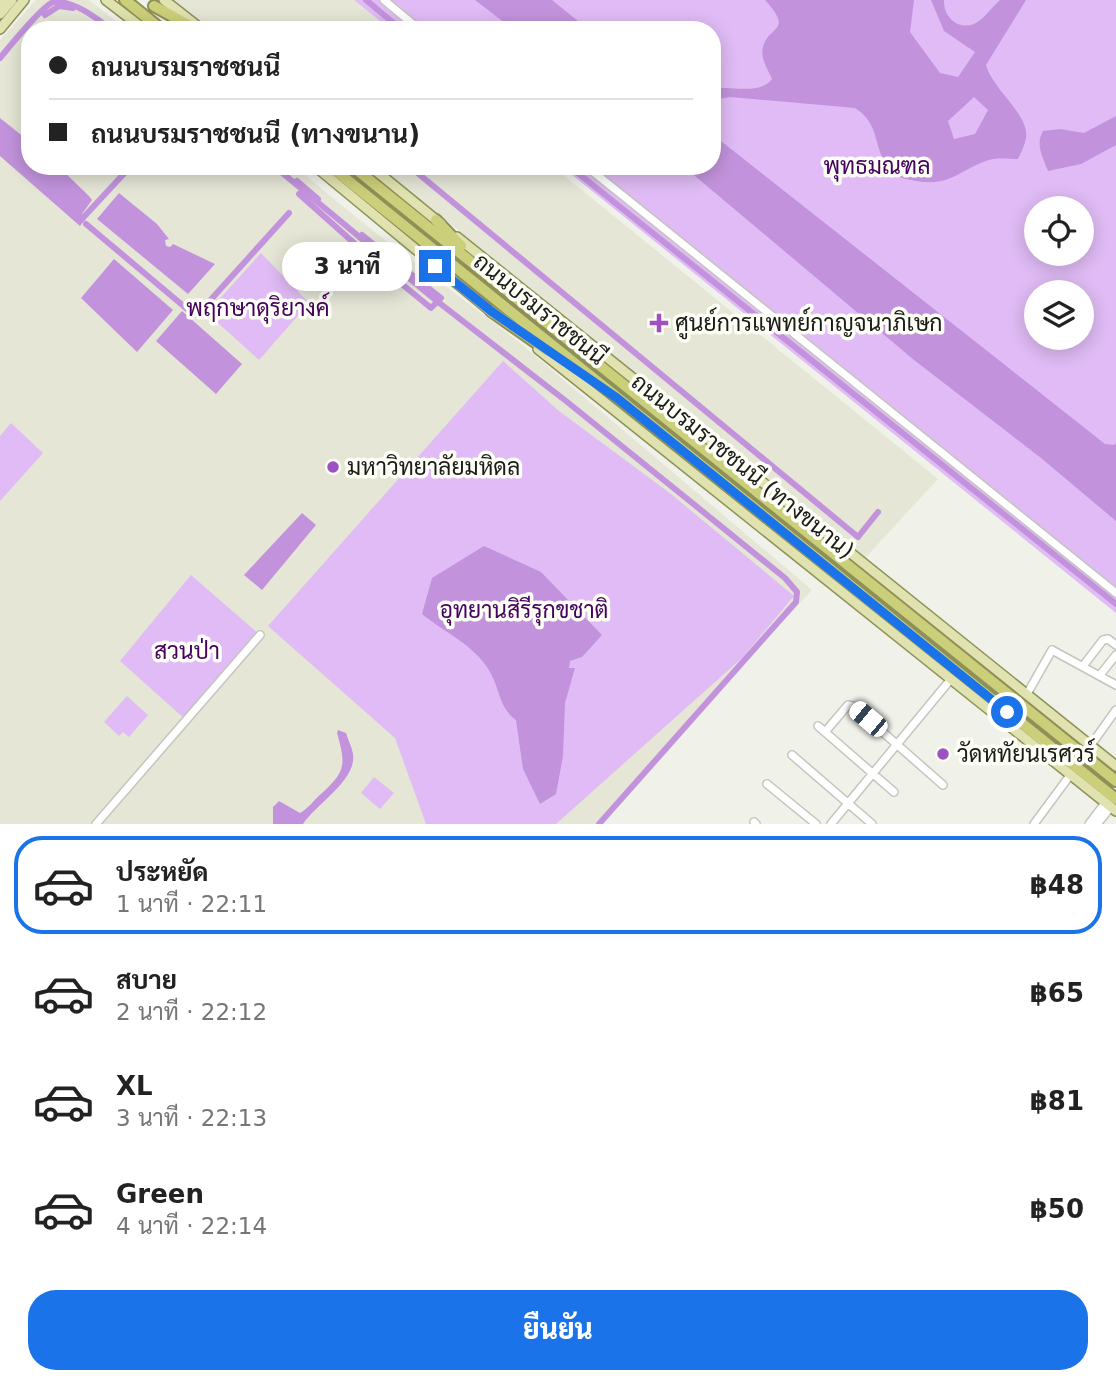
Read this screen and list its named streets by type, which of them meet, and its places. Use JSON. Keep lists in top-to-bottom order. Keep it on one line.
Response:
{"streets":{"highway":["ถนนบรมราชชนนี"],"main road":["ถนนบรมราชชนนี (ทางขนาน)"]},"crossings":[["ถนนบรมราชชนนี","ถนนบรมราชชนนี (ทางขนาน)"]],"parks":["พุทธมณฑล","พฤกษาดุริยางค์","อุทยานสิรีรุกขชาติ","สวนป่า"],"places":{"health":["ศูนย์การแพทย์กาญจนาภิเษก"],"other":["มหาวิทยาลัยมหิดล","วัดหทัยนเรศวร์"]},"page":{"banner":["ถนนบรมราชชนนี","ถนนบรมราชชนนี (ทางขนาน)"],"bubble":"3 นาที","list":[{"name":"ประหยัด","note":"1 นาที · 22:11","value":"฿48"},{"name":"สบาย","note":"2 นาที · 22:12","value":"฿65"},{"name":"XL","note":"3 นาที · 22:13","value":"฿81"},{"name":"Green","note":"4 นาที · 22:14","value":"฿50"}],"buttons":"ยืนยัน"}}
